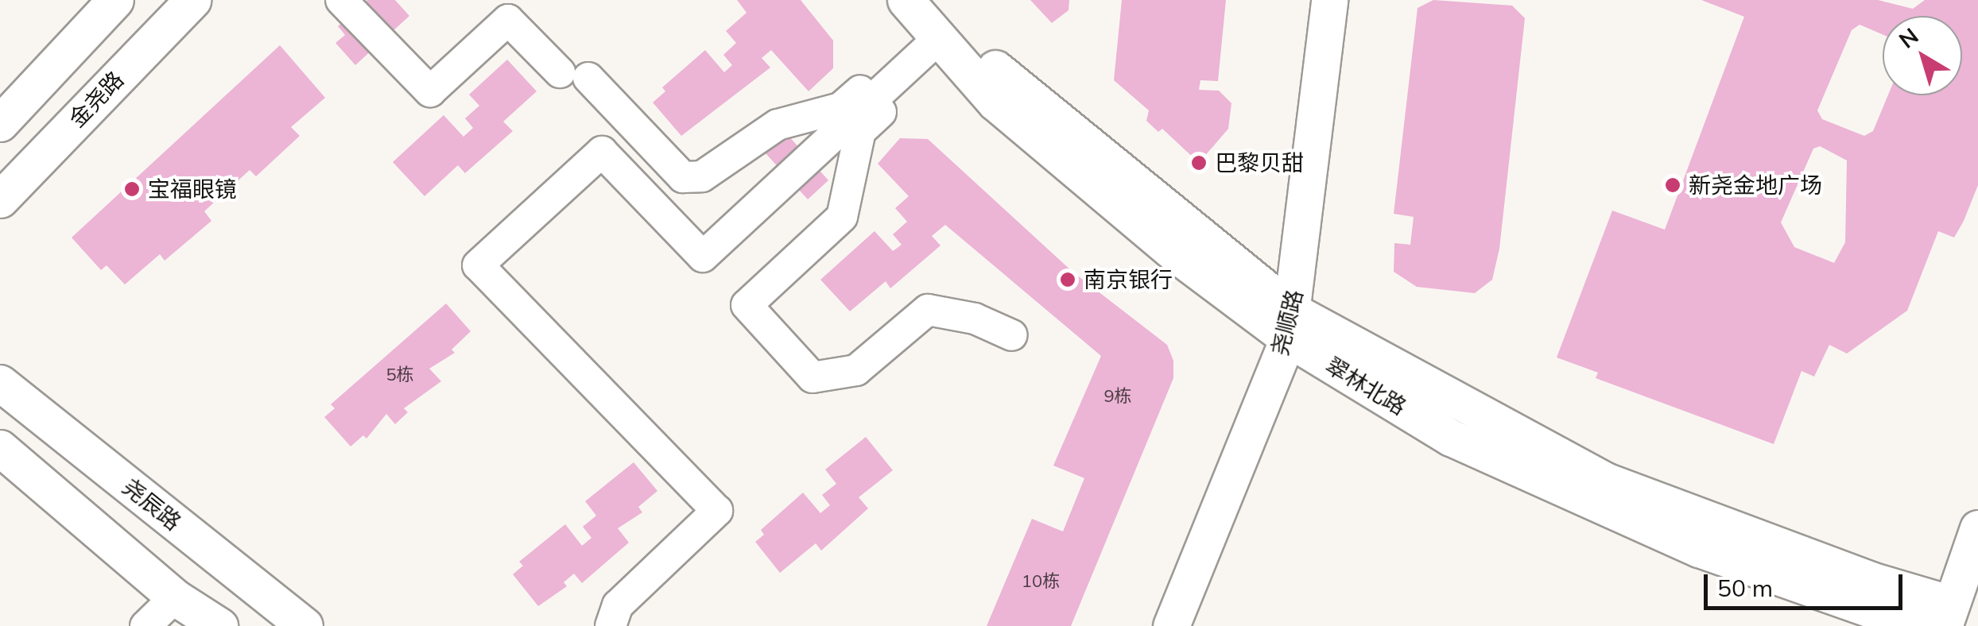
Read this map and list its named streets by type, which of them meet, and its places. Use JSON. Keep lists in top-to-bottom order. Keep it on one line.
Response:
{"streets":{"main road":["金尧路","尧顺路","翠林北路","尧辰路"]},"crossings":[["尧顺路","翠林北路"]],"places":["巴黎贝甜","新尧金地广场","宝福眼镜","南京银行"],"house_numbers":["5栋","9栋","10栋"],"scale_bar":"50 m","north":"top left"}
